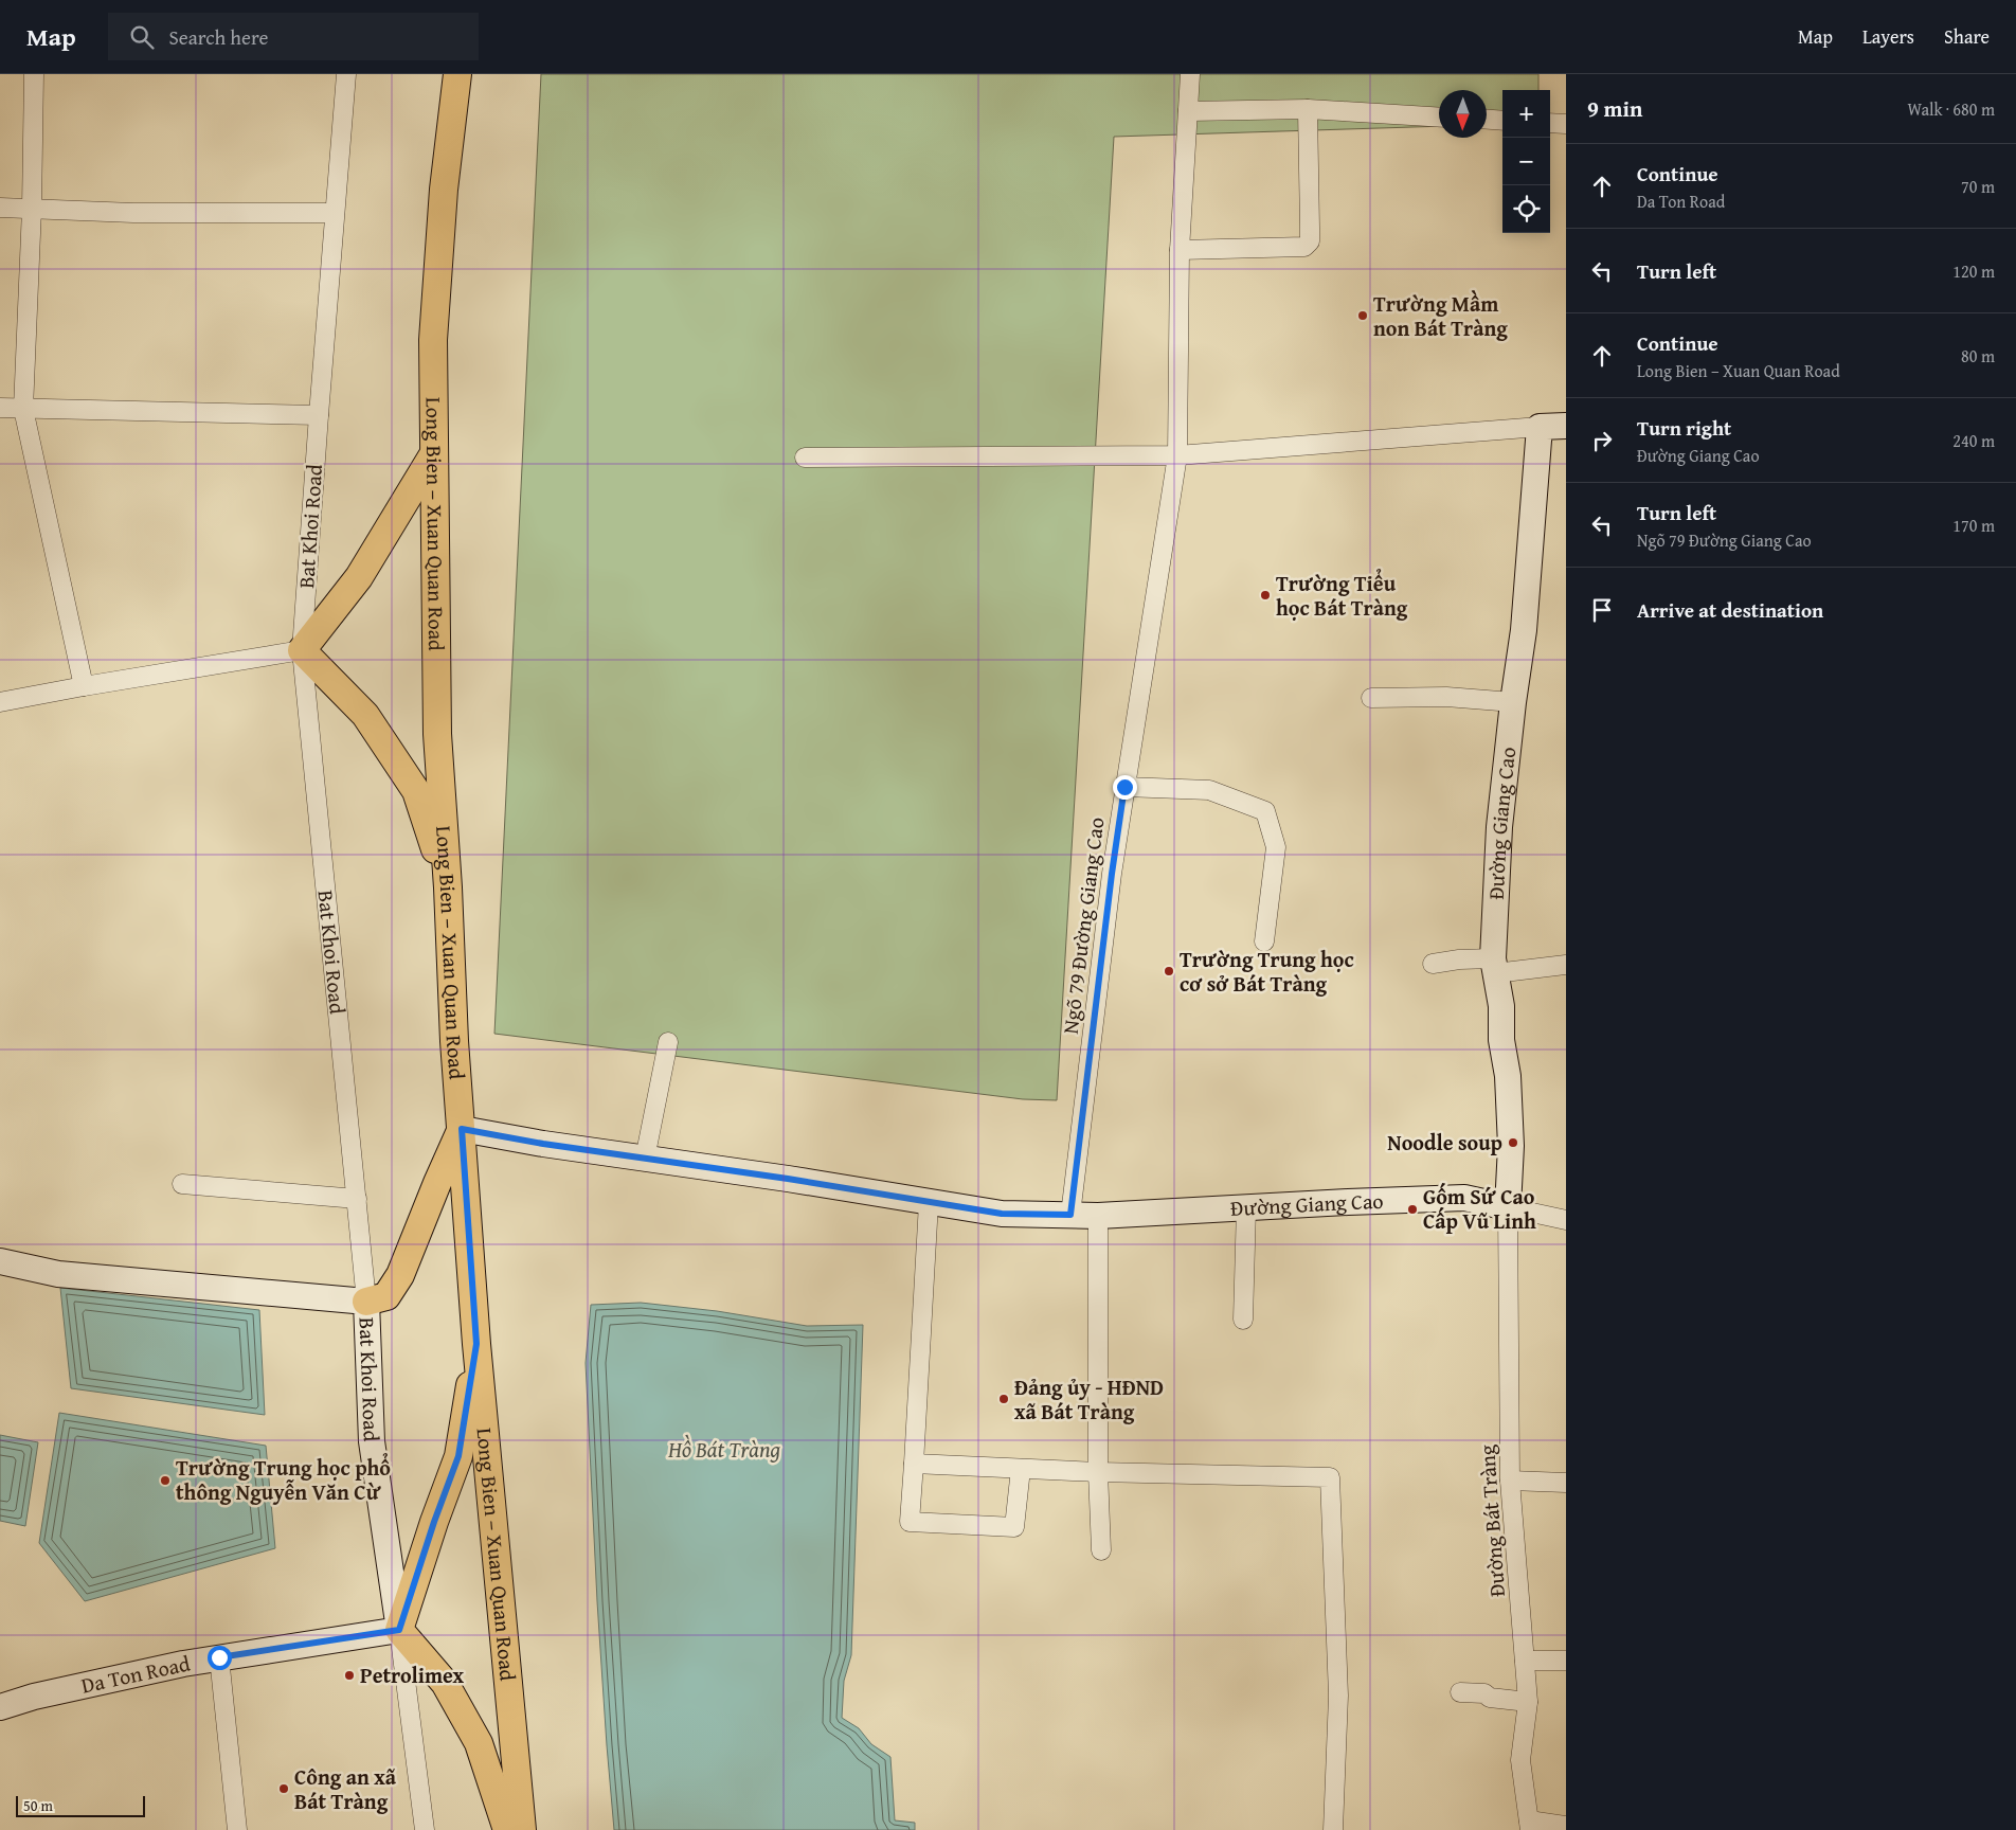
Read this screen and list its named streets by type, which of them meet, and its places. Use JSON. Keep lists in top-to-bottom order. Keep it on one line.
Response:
{"streets":{"main road":["Long Bien – Xuan Quan Road"],"street":["Bat Khoi Road","Đường Giang Cao","Ngõ 79 Đường Giang Cao","Đường Bát Tràng","Da Ton Road"]},"crossings":[["Long Bien – Xuan Quan Road","Đường Giang Cao"],["Bat Khoi Road","Da Ton Road"],["Đường Giang Cao","Ngõ 79 Đường Giang Cao"],["Đường Giang Cao","Đường Bát Tràng"]],"water":["Hồ Bát Tràng"],"places":["Trường Mầm non Bát Tràng","Trường Tiểu học Bát Tràng","Trường Trung học cơ sở Bát Tràng","Noodle soup","Gốm Sứ Cao Cấp Vũ Linh","Đảng ủy - HĐND xã Bát Tràng","Trường Trung học phổ thông Nguyễn Văn Cừ","Petrolimex","Công an xã Bát Tràng"],"scale_bar":"50 m","north":"bottom","page":{"header":"Map","search":"Search here","nav":["Map","Layers","Share"],"heading":["9 min","Walk · 680 m"],"map_buttons":["+","−"],"list":[["Continue","Da Ton Road","70 m"],["Turn left","120 m"],["Continue","Long Bien – Xuan Quan Road","80 m"],["Turn right","Đường Giang Cao","240 m"],["Turn left","Ngõ 79 Đường Giang Cao","170 m"],"Arrive at destination"],"scale":"50 m"}}
